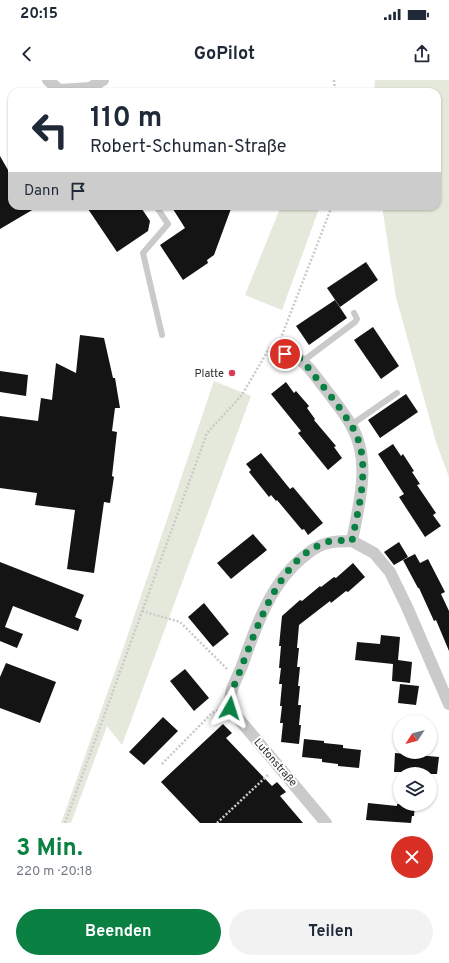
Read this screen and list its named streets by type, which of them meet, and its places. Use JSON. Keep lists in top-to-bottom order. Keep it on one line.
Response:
{"streets":{"street":["Lutonstraße"]},"places":["Platte"],"north":"bottom left","page":{"status":"20:15","header":"GoPilot","turn":["110 m","Robert-Schuman-Straße"],"then":"Dann","heading":["3 Min.","220 m · 20:18"],"buttons":["Beenden","Teilen"]}}
